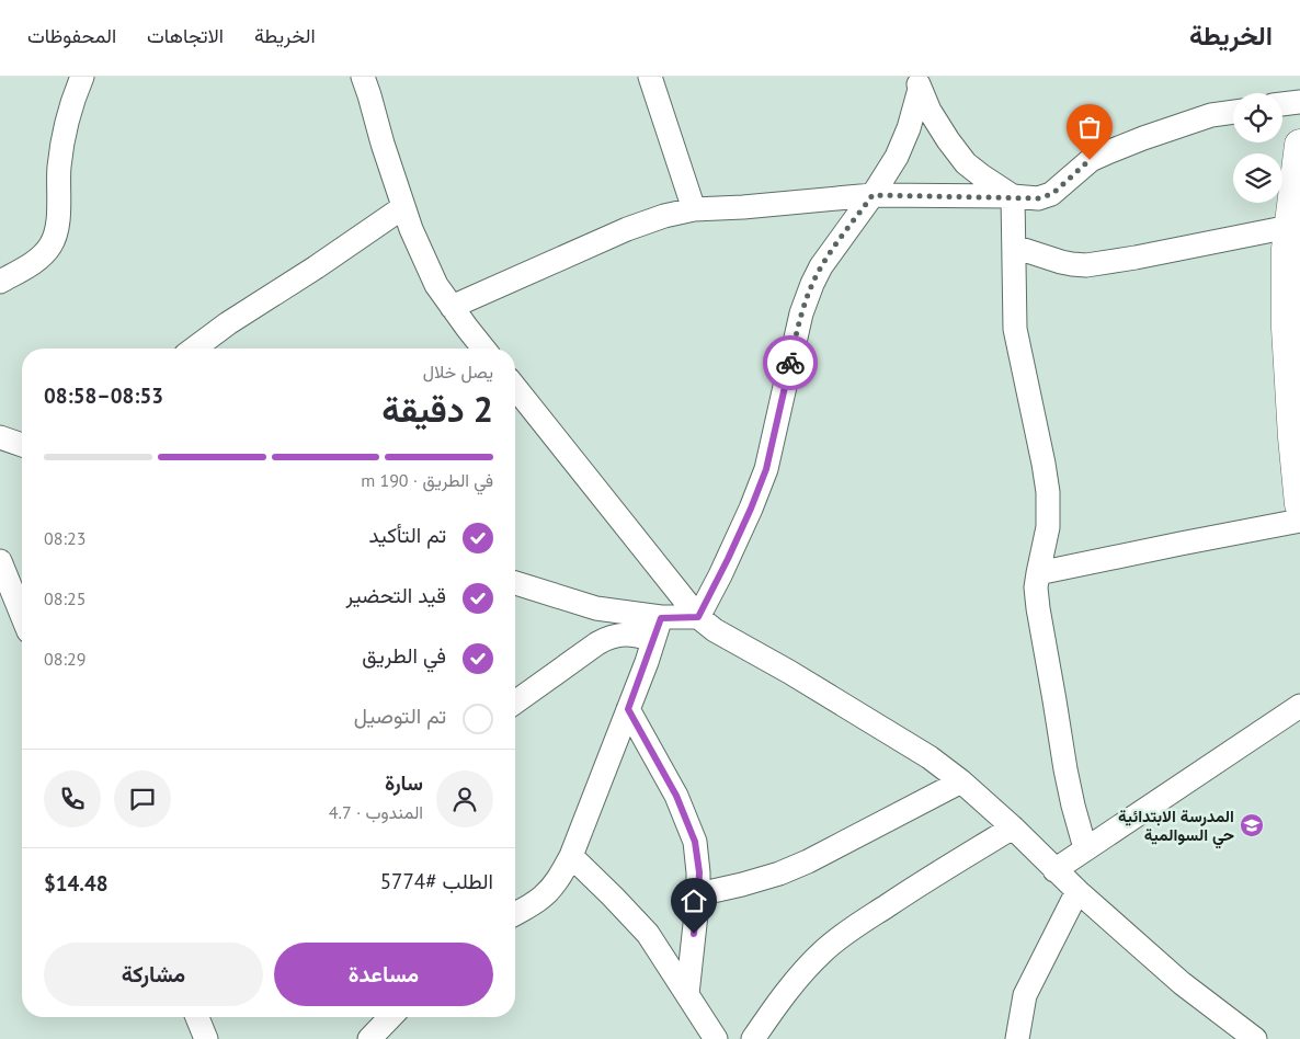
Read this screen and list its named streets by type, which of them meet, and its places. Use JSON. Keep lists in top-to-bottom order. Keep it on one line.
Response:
{"places":{"school or university":["المدرسة الابتدائية حي السوالمية"]},"page":{"header":"الخريطة","nav":["الخريطة","الاتجاهات","المحفوظات"],"heading":["2 دقيقة","يصل خلال","08:53–08:58"],"panel":["سارة","المندوب · 4.7","الطلب #5774","$14.48"],"bar":"في الطريق · 190 m","list":[["تم التأكيد","08:23"],["قيد التحضير","08:25"],["في الطريق","08:29"],"تم التوصيل"],"buttons":["مساعدة","مشاركة"]}}
